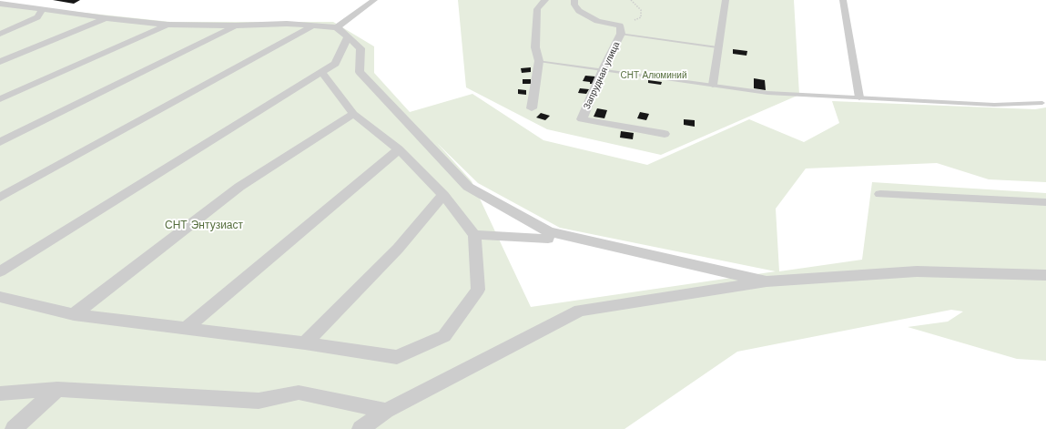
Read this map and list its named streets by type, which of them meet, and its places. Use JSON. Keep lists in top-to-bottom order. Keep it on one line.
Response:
{"streets":{"street":["Запрудная улица"]},"parks":["СНТ Алюминий","СНТ Энтузиаст"]}
